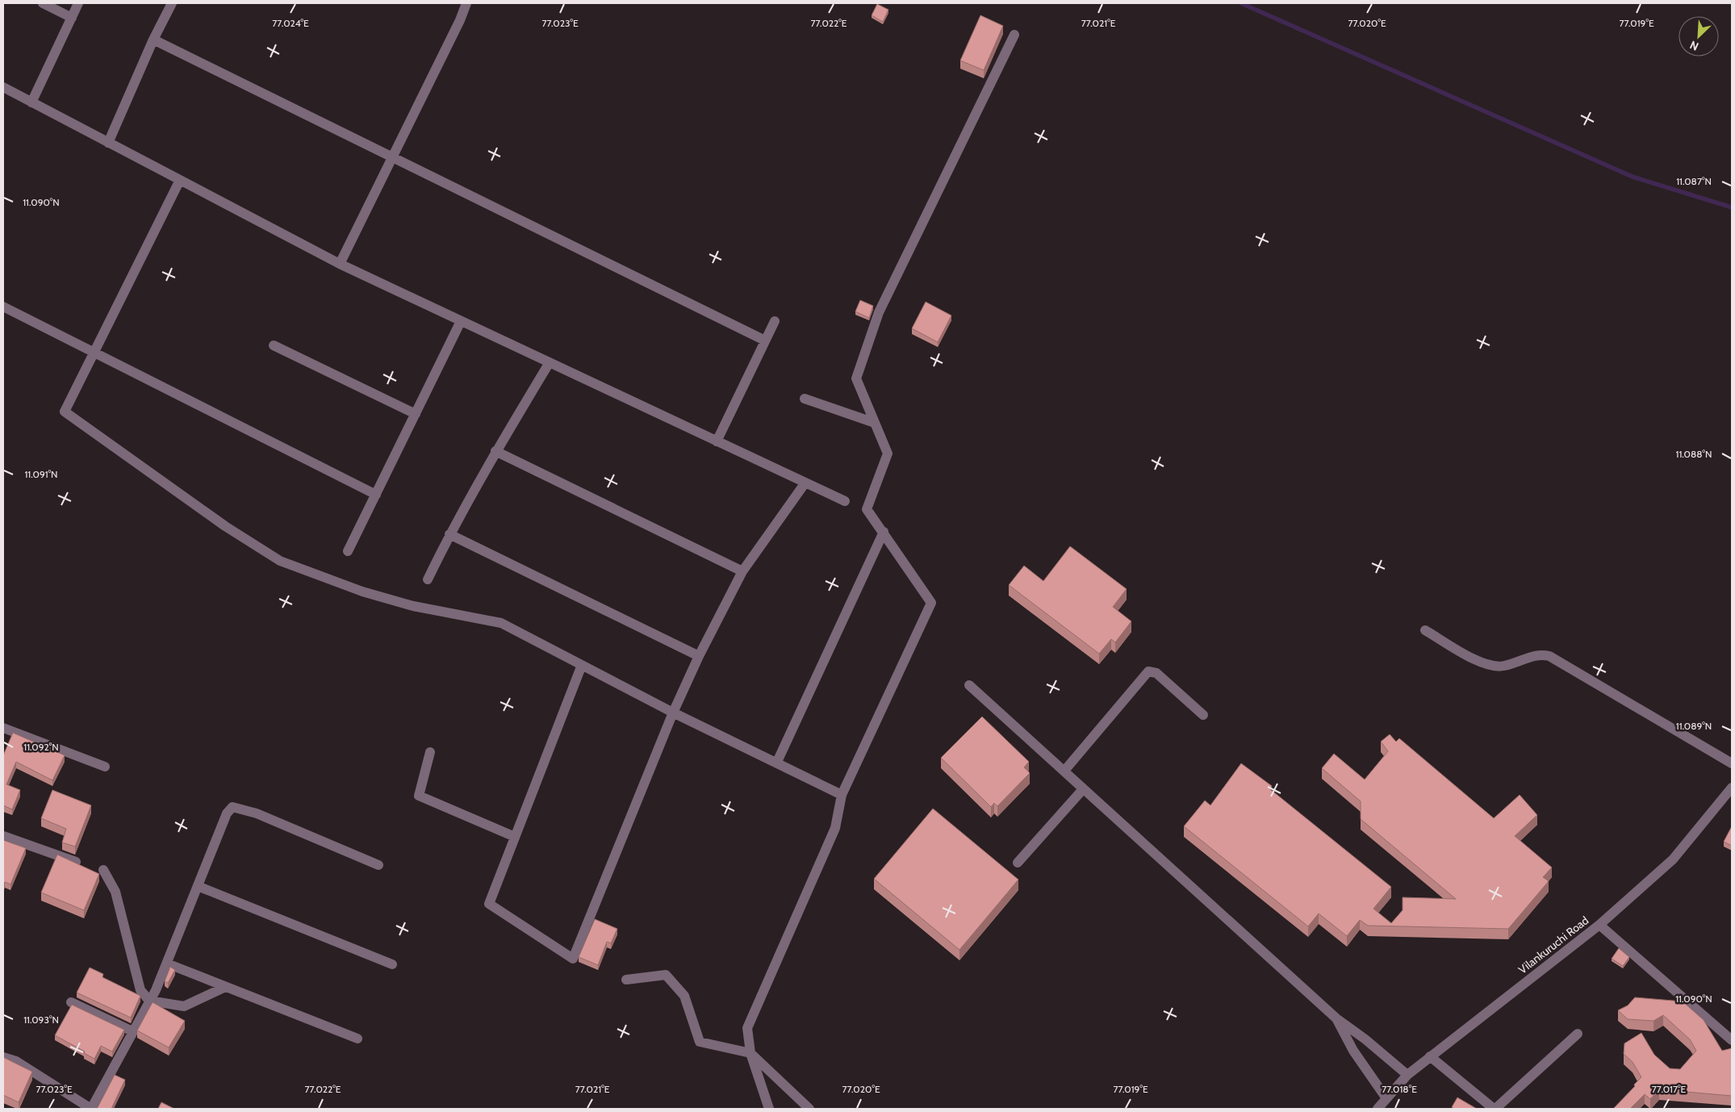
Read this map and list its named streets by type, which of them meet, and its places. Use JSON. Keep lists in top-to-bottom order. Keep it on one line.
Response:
{"streets":{"street":["Vilankuruchi Road"]},"north":"bottom left","coordinates":["77.024°E","77.023°E","77.021°E","77.020°E","77.022°E","77.019°E","11.087°N","11.090°N","11.088°N","11.091°N","11.089°N","11.092°N","11.093°N","77.018°E","77.017°E"]}
